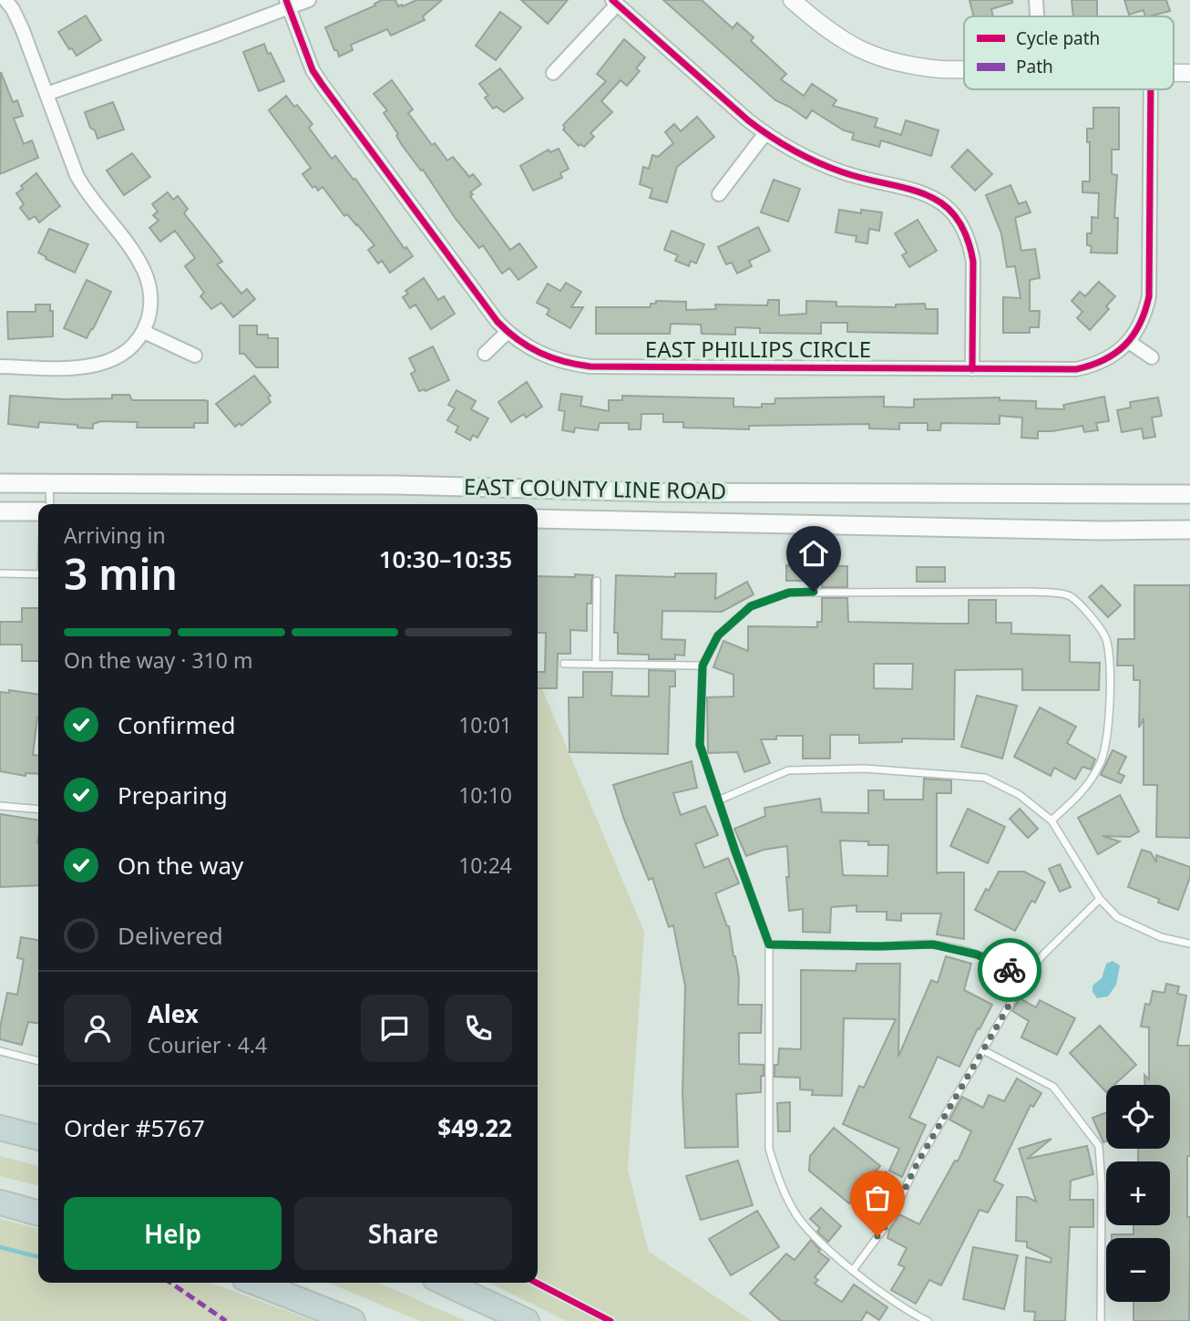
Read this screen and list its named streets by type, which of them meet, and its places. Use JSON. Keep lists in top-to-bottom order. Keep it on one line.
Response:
{"streets":{"main road":["EAST COUNTY LINE ROAD"],"street":["EAST PHILLIPS CIRCLE"]},"legend":["Cycle path","Path"],"page":{"heading":["3 min","Arriving in","10:30–10:35"],"panel":["Alex","Courier · 4.4","Order #5767","$49.22"],"bar":"On the way · 310 m","list":[["Confirmed","10:01"],["Preparing","10:10"],["On the way","10:24"],"Delivered"],"map_buttons":["+","−"],"buttons":["Help","Share"]}}
